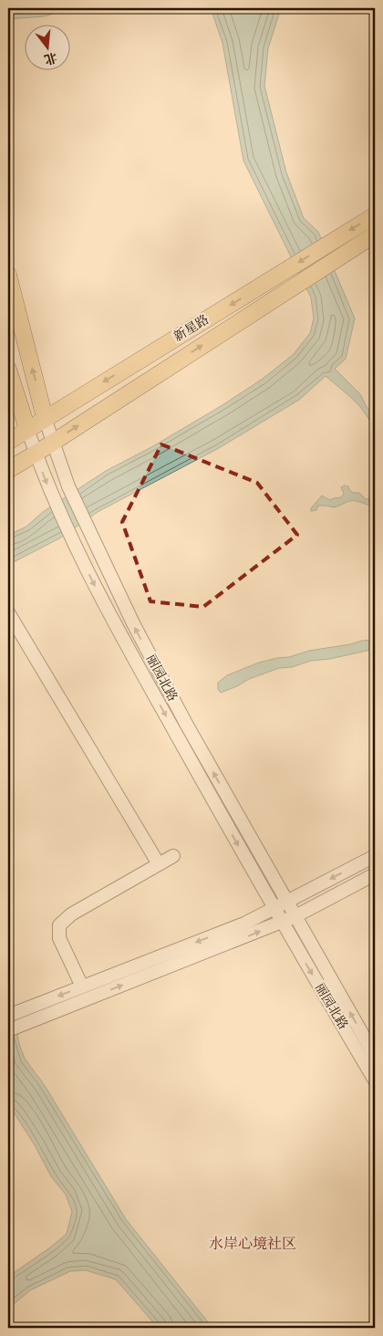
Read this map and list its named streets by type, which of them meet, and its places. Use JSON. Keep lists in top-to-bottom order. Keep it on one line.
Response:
{"streets":{"main road":["新星路","丽园北路"]},"crossings":[["新星路","丽园北路"]],"districts":["水岸心境社区"],"north":"bottom"}
